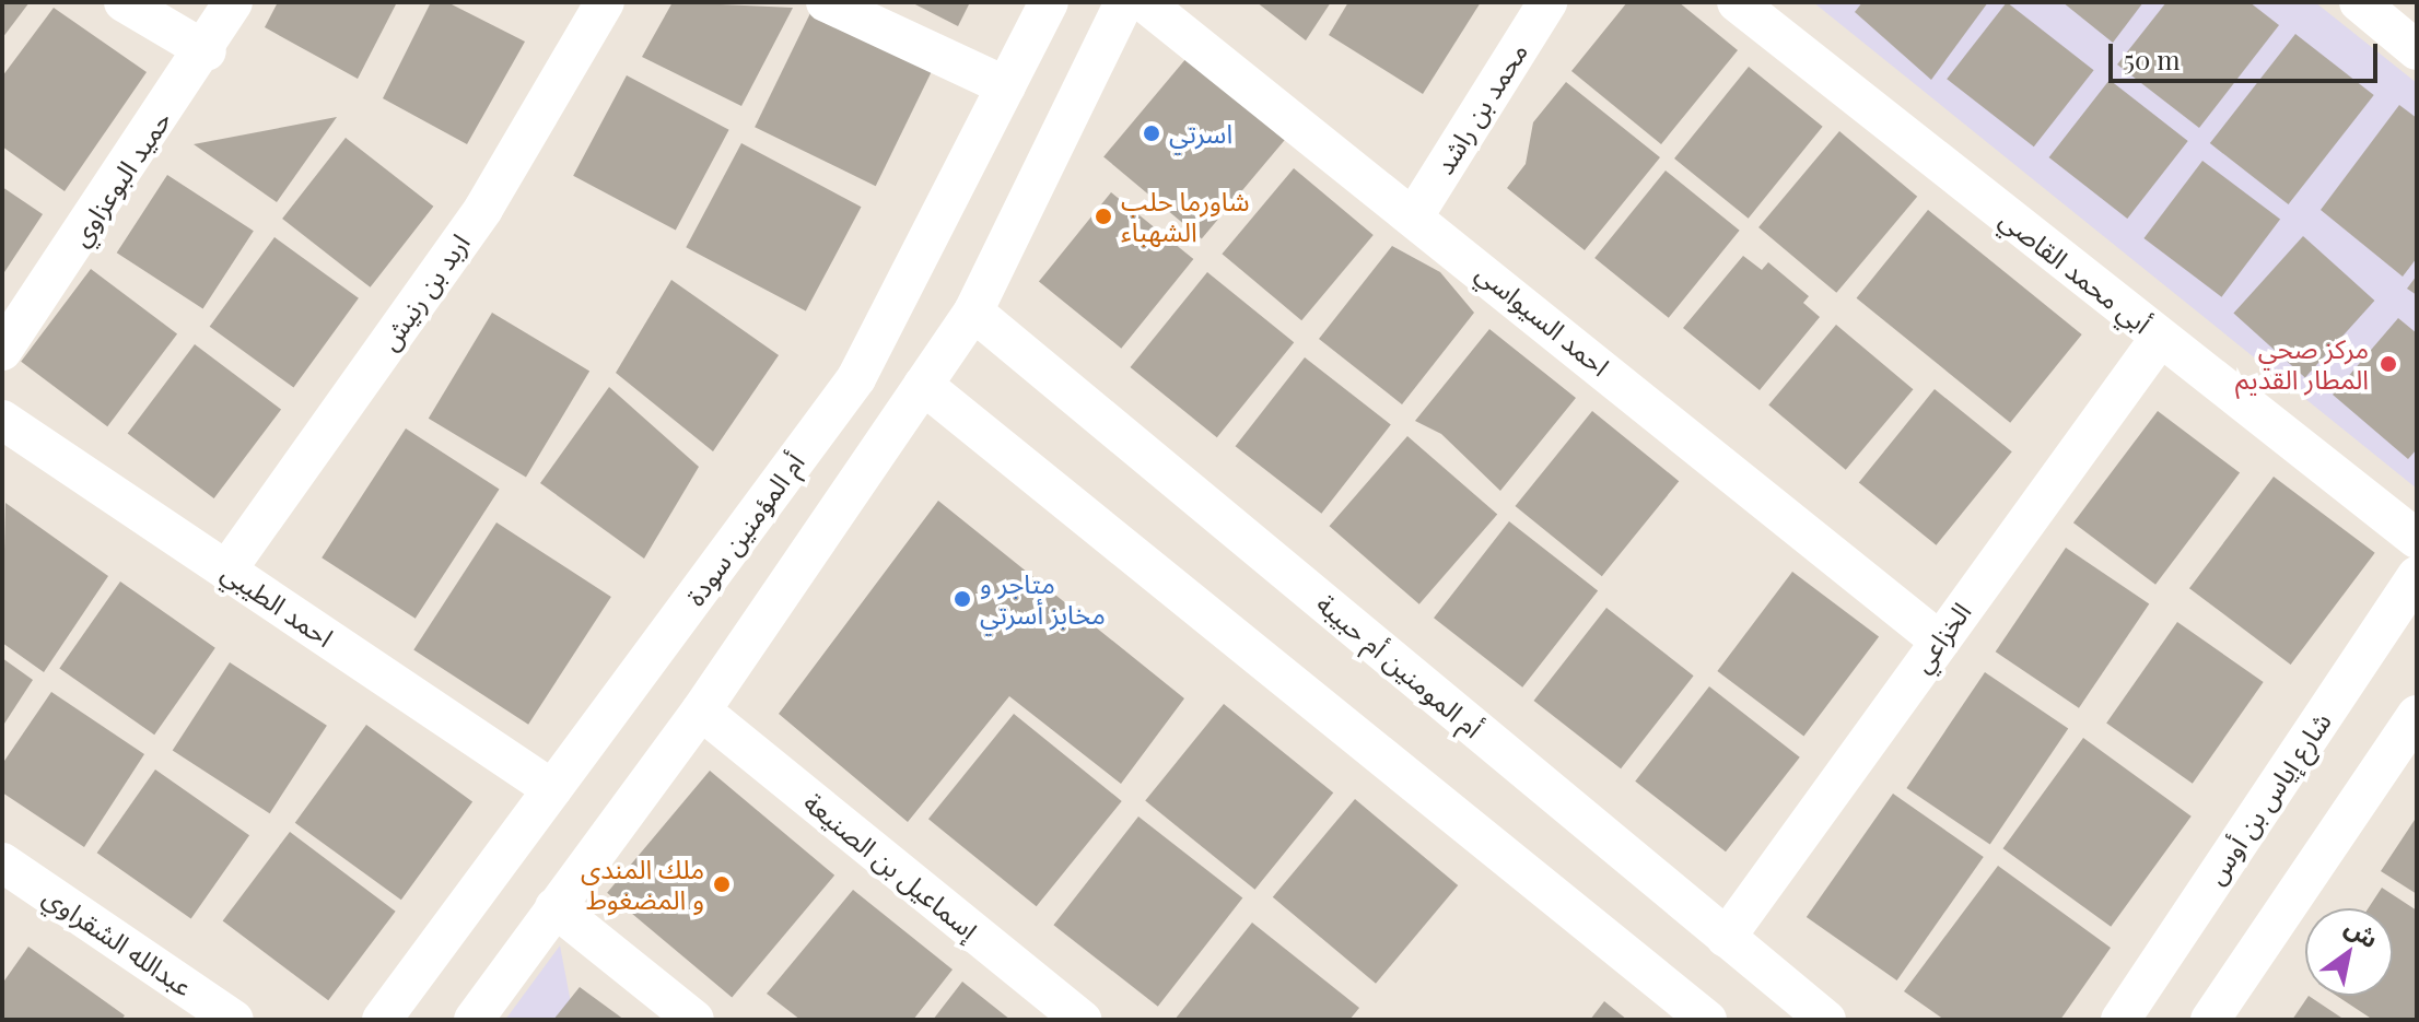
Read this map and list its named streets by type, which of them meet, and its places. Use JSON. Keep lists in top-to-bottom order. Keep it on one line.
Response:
{"streets":{"street":["محمد بن راشد","حميد البوعزاوي","أبي محمد القاصي","اربد بن رنيش","احمد السيواسي","أم المؤمنين سودة","احمد الطيبي","الخزاعي","أم المومنين أم حبيبة","شارع إياس بن أوس","إسماعيل بن الصنيعة","عبدالله الشقراوي"]},"crossings":[["محمد بن راشد","احمد السيواسي"],["أبي محمد القاصي","الخزاعي"],["اربد بن رنيش","احمد الطيبي"],["احمد السيواسي","الخزاعي"],["أم المؤمنين سودة","احمد الطيبي"],["الخزاعي","أم المومنين أم حبيبة"]],"places":["اسرتي","شاورما حلب الشهباء","مركز صحي المطار القديم","متاجر و مخابز أسرتي","ملك المندي و المضغوط"],"scale_bar":"50 m","north":"top right"}
